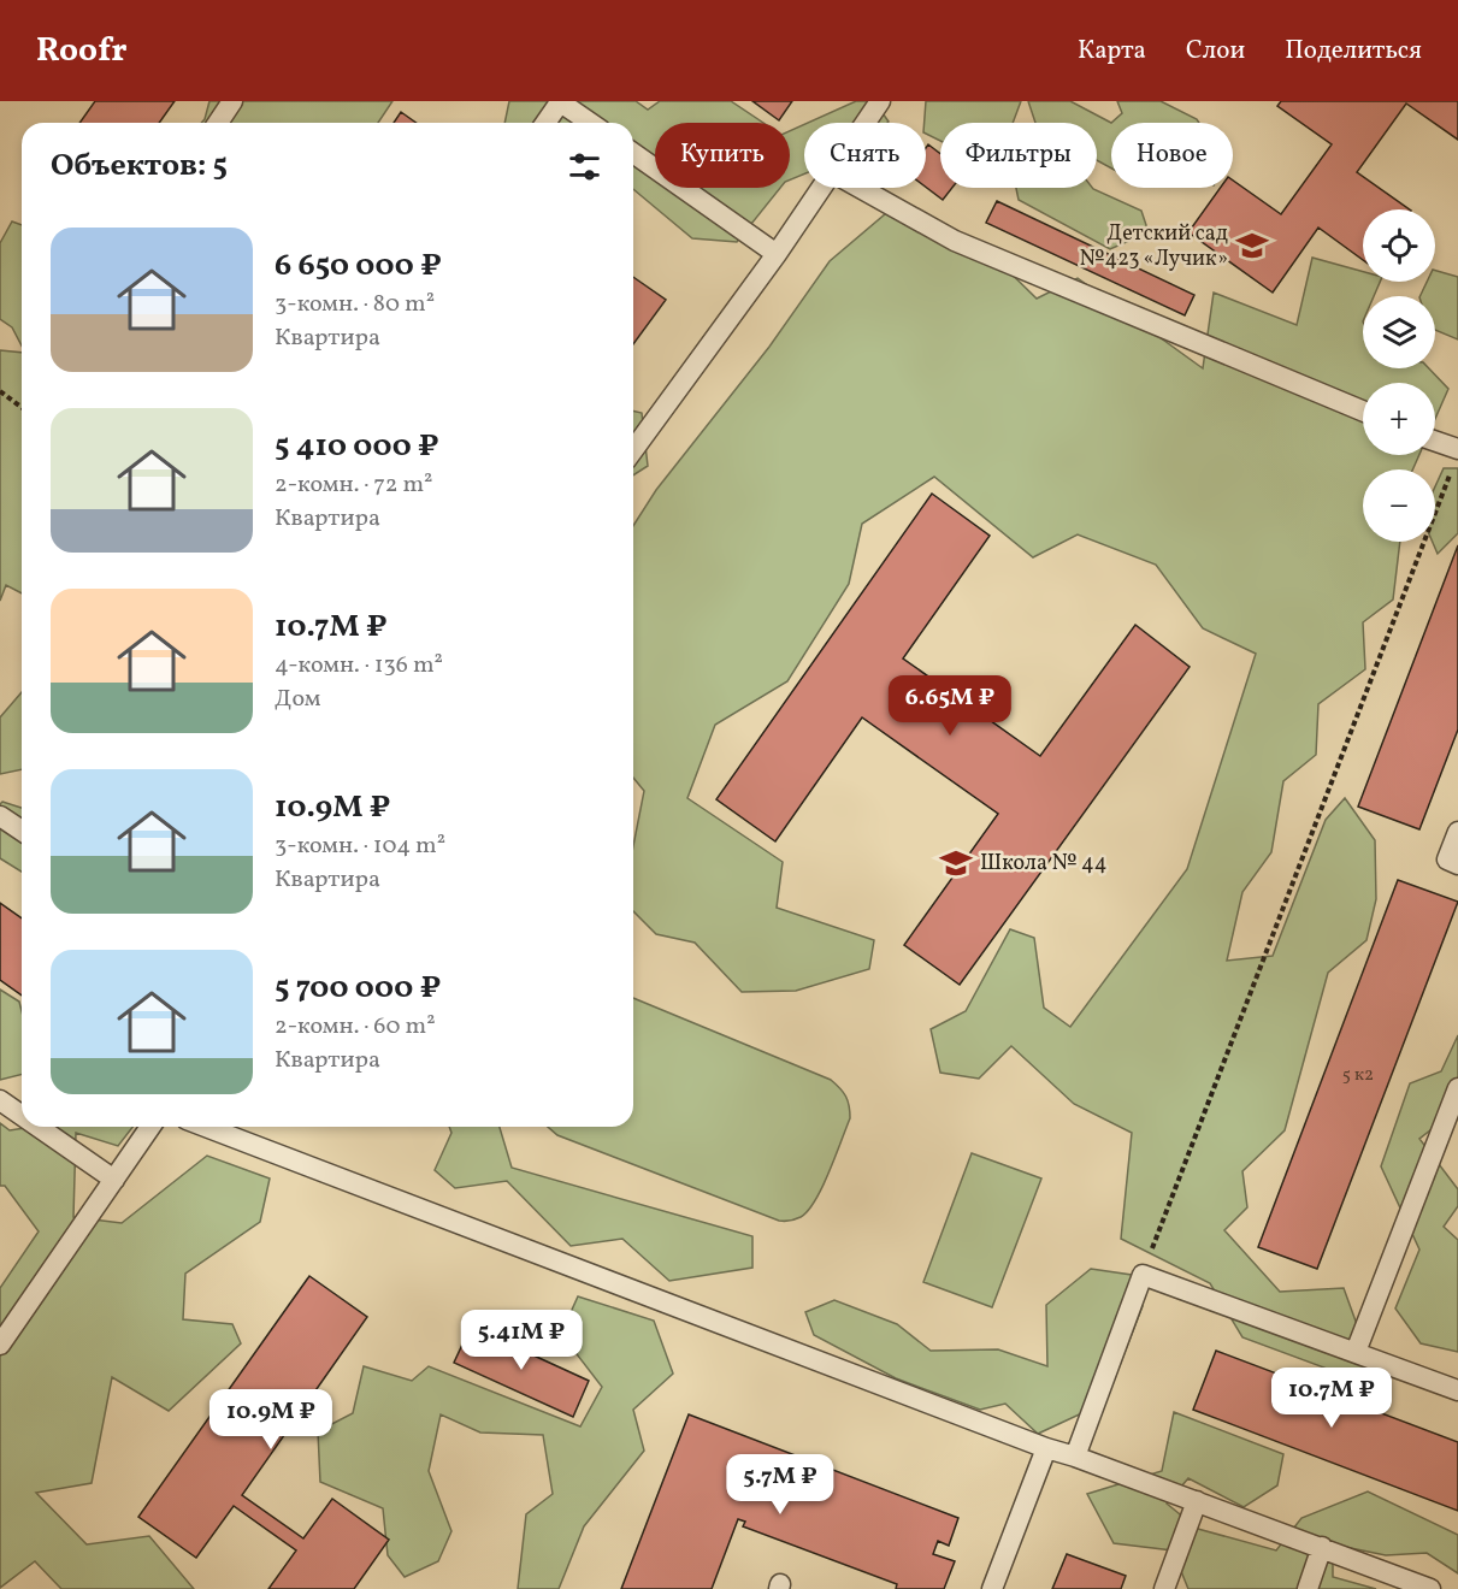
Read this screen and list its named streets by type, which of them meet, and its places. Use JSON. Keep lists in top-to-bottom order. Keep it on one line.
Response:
{"places":{"school or university":["Детский сад №423 «Лучик»","Школа № 44"]},"house_numbers":["5 к2"],"page":{"header":"Roofr","nav":["Карта","Слои","Поделиться"],"chip":["Купить","Снять","Фильтры","Новое"],"heading":"Объектов: 5","map_buttons":["+","−"],"list":[{"name":"6 650 000 ₽","note":"3-комн. · 80 m² · Квартира"},{"name":"5 410 000 ₽","note":"2-комн. · 72 m² · Квартира"},{"name":"10.7M ₽","note":"4-комн. · 136 m² · Дом"},{"name":"10.9M ₽","note":"3-комн. · 104 m² · Квартира"},{"name":"5 700 000 ₽","note":"2-комн. · 60 m² · Квартира"}],"price":["6.65M ₽","5.41M ₽","10.7M ₽","10.9M ₽","5.7M ₽"]}}
